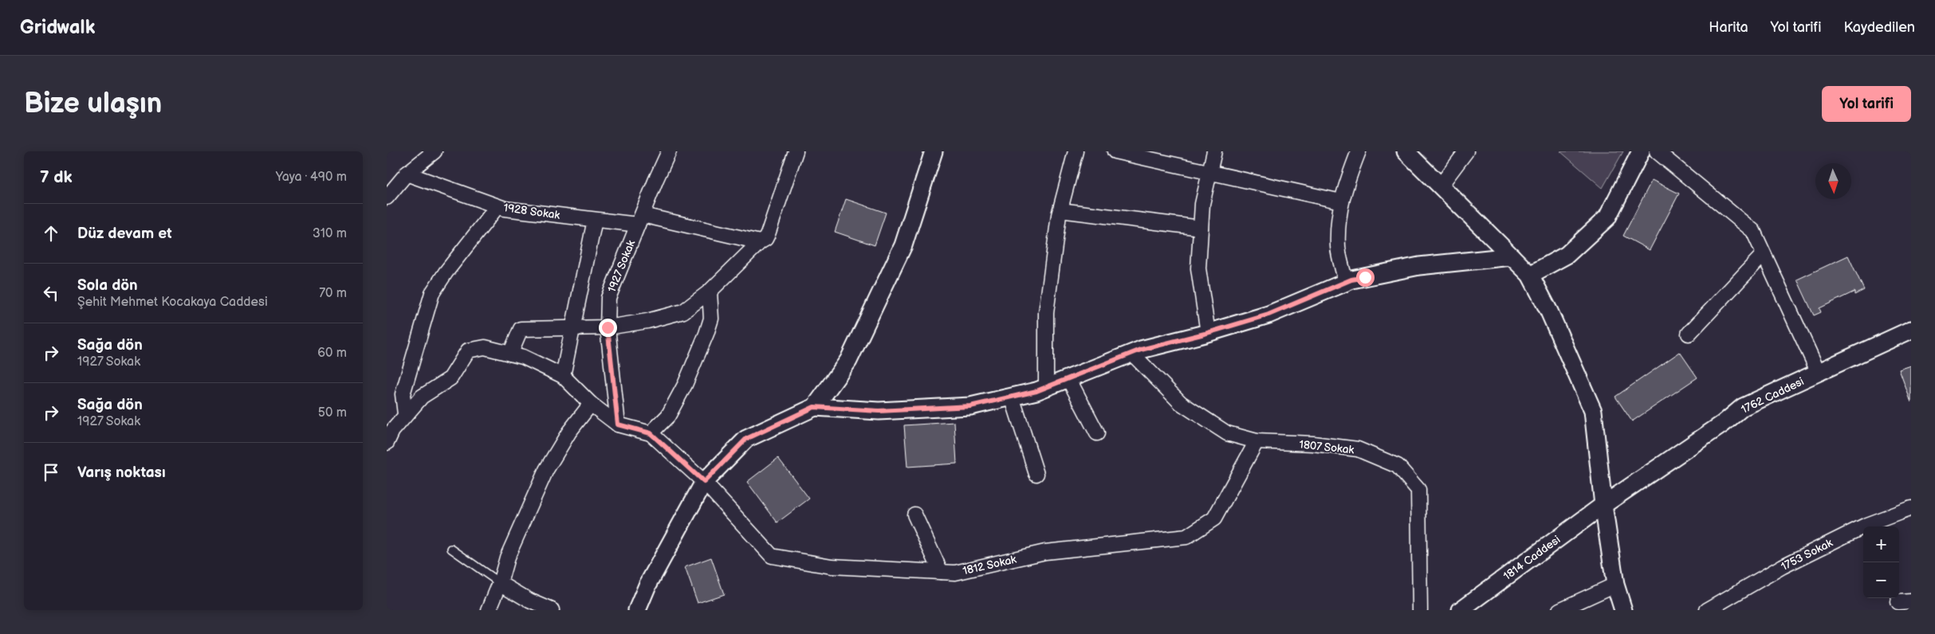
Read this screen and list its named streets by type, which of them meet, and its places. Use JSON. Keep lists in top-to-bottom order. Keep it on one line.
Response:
{"streets":{"street":["1928 Sokak","1927 Sokak","1762 Caddesi","1807 Sokak","1753 Sokak","1814 Caddesi","1812 Sokak"]},"crossings":[["1928 Sokak","1927 Sokak"],["1762 Caddesi","1814 Caddesi"],["1807 Sokak","1812 Sokak"]],"north":"bottom","page":{"header":"Gridwalk","nav":["Harita","Yol tarifi","Kaydedilen"],"buttons":"Yol tarifi","title":"Bize ulaşın","heading":["7 dk","Yaya · 490 m"],"list":[["Düz devam et","310 m"],["Sola dön","Şehit Mehmet Kocakaya Caddesi","70 m"],["Sağa dön","1927 Sokak","60 m"],["Sağa dön","1927 Sokak","50 m"],"Varış noktası"],"map_buttons":["+","−"]}}
